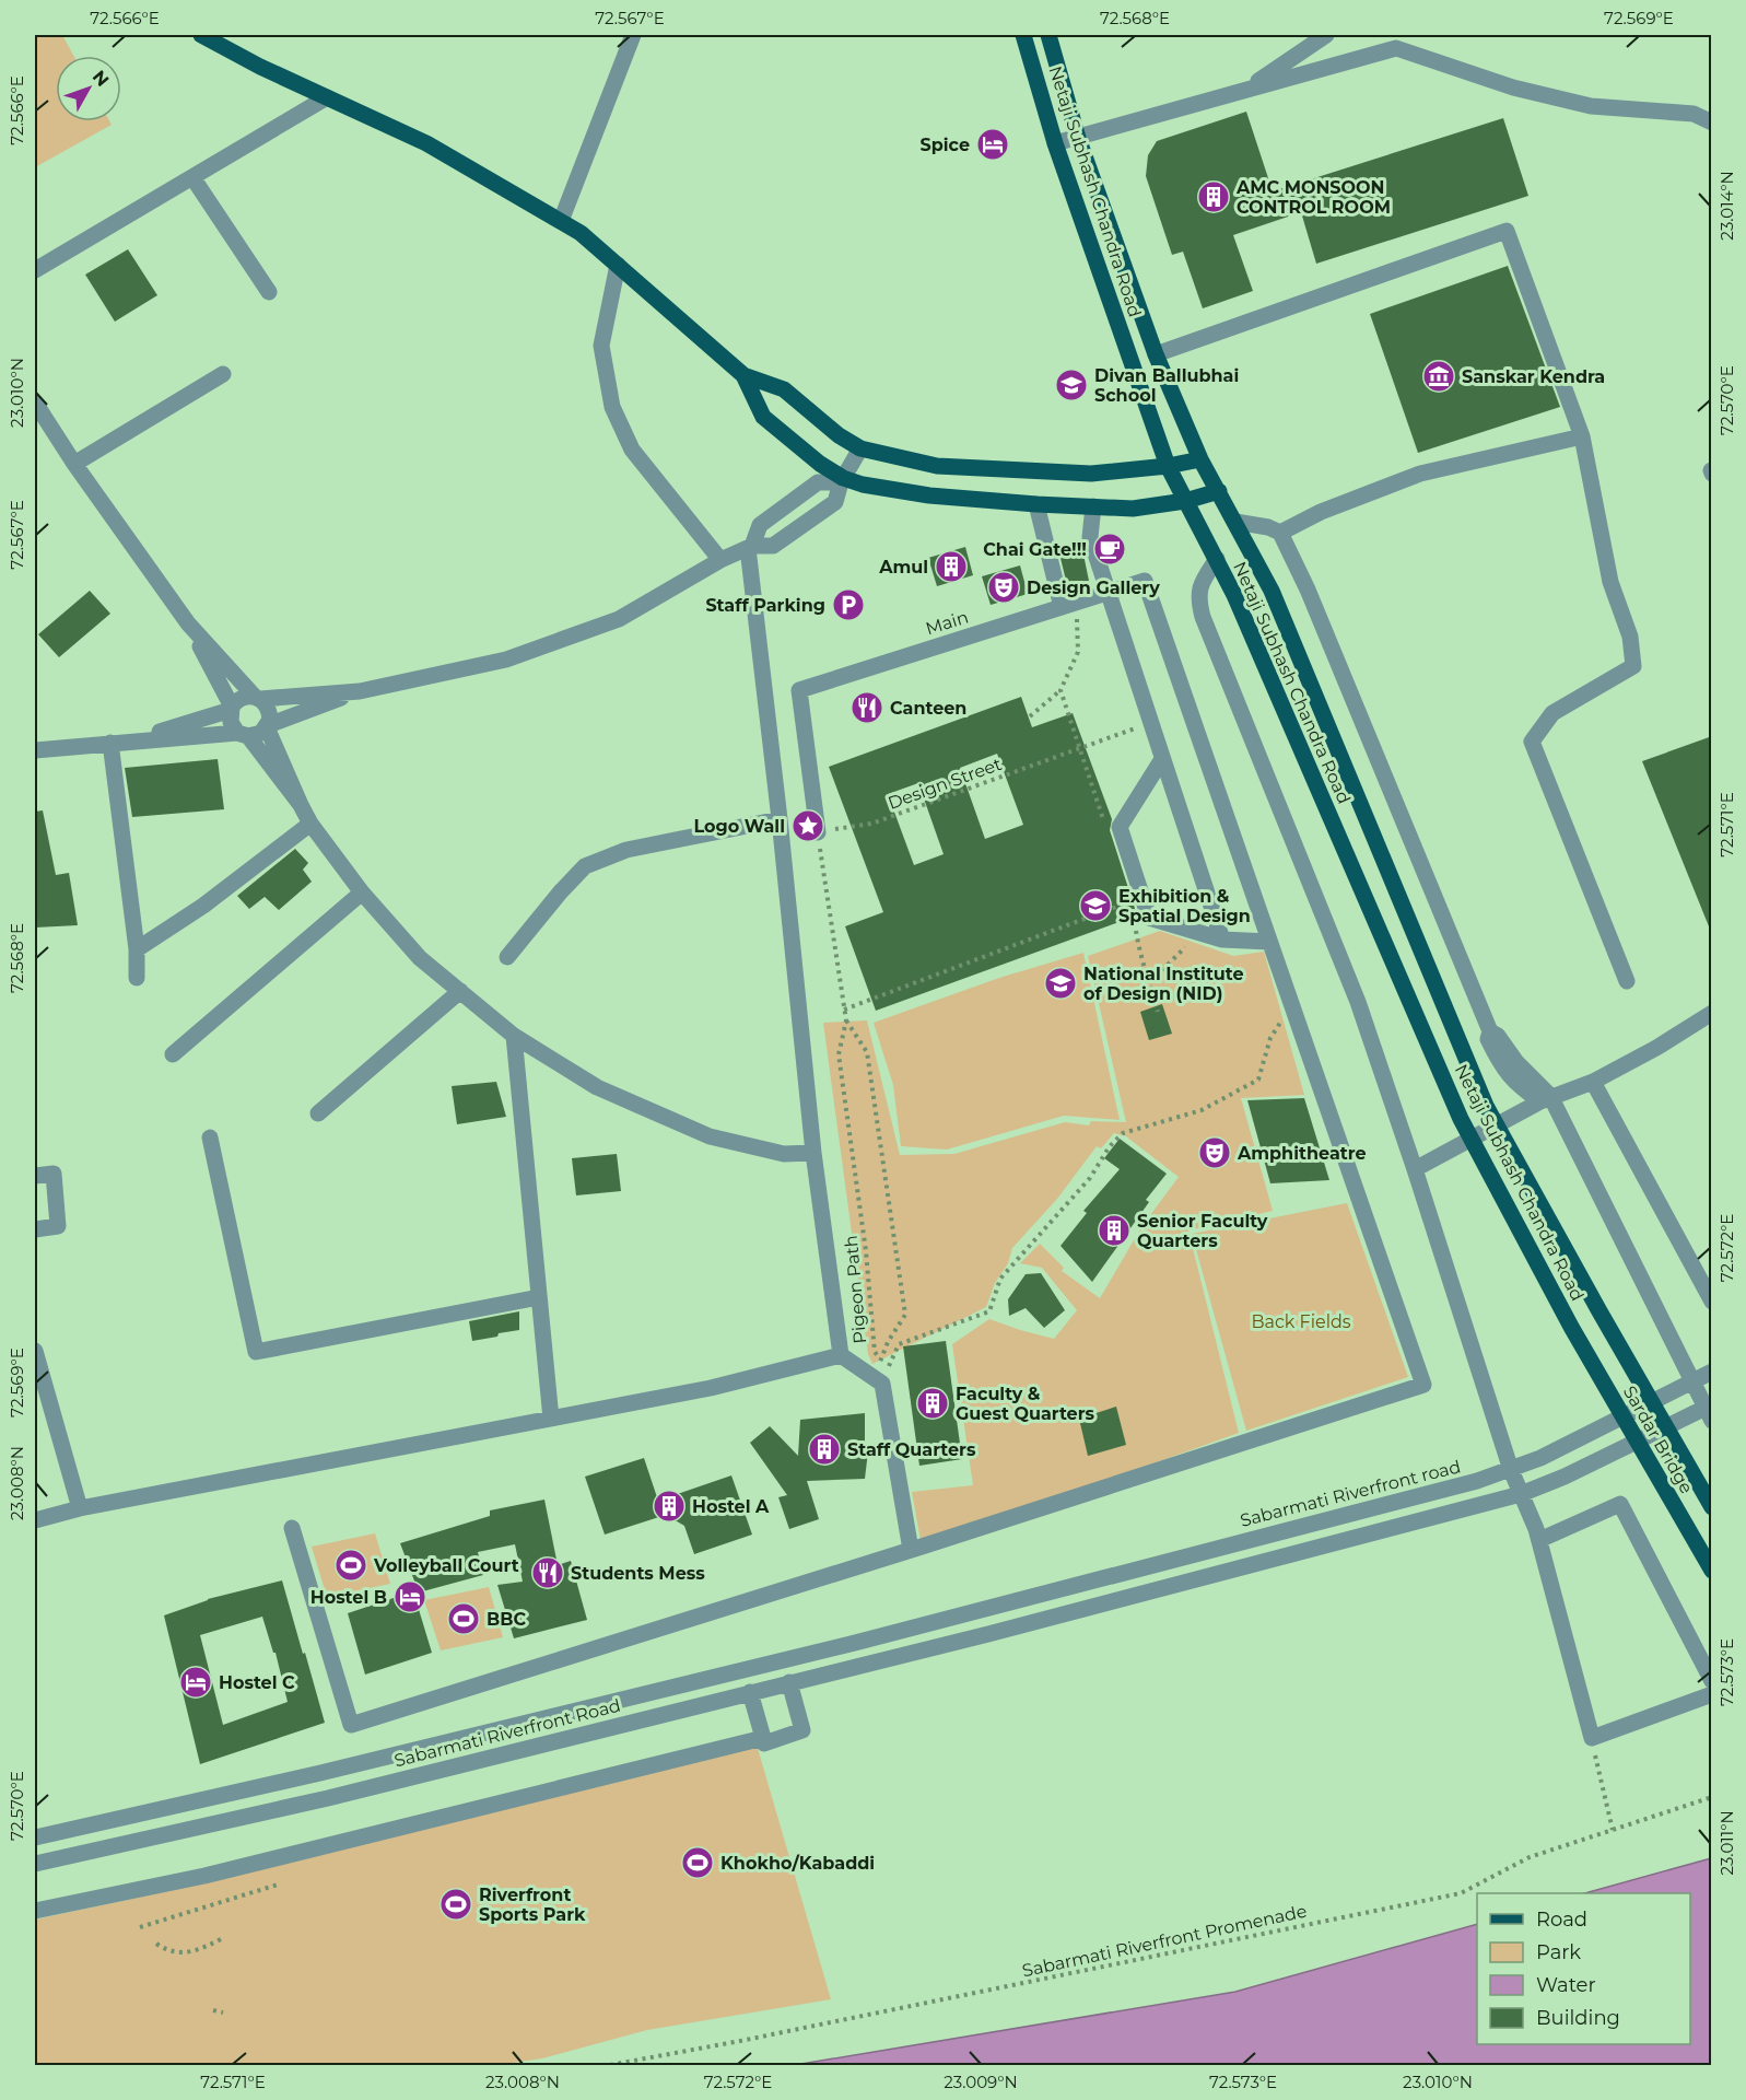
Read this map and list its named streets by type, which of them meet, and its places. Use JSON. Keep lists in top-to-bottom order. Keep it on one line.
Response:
{"streets":{"main road":["Netaji Subhash Chandra Road","Sardar Bridge"],"street":["Main","Sabarmati Riverfront road","Sabarmati Riverfront Road"],"path":["Design Street","Pigeon Path","Sabarmati Riverfront Promenade"]},"crossings":[["Netaji Subhash Chandra Road","Sardar Bridge"],["Main","Design Street"],["Main","Pigeon Path"],["Design Street","Pigeon Path"],["Sabarmati Riverfront road","Sabarmati Riverfront Road"]],"parks":["Back Fields"],"places":{"hotel":["Spice","Hostel B","Hostel C"],"building":["AMC MONSOON CONTROL ROOM","Amul","Senior Faculty Quarters","Faculty & Guest Quarters","Staff Quarters","Hostel A"],"museum":["Sanskar Kendra"],"school or university":["Divan Ballubhai School","Exhibition & Spatial Design","National Institute of Design (NID)"],"cafe":["Chai Gate!!!"],"theatre":["Design Gallery","Amphitheatre"],"parking":["Staff Parking"],"restaurant":["Canteen","Students Mess"],"place":["Logo Wall"],"sports":["Volleyball Court","BBC","Khokho/Kabaddi","Riverfront Sports Park"]},"legend":["Road","Park","Water","Building"],"north":"top right","coordinates":["72.566°E","72.567°E","72.568°E","72.569°E","23.014°N","23.010°N","72.570°E","72.571°E","72.572°E","23.008°N","72.573°E","23.011°N","23.009°N"]}
